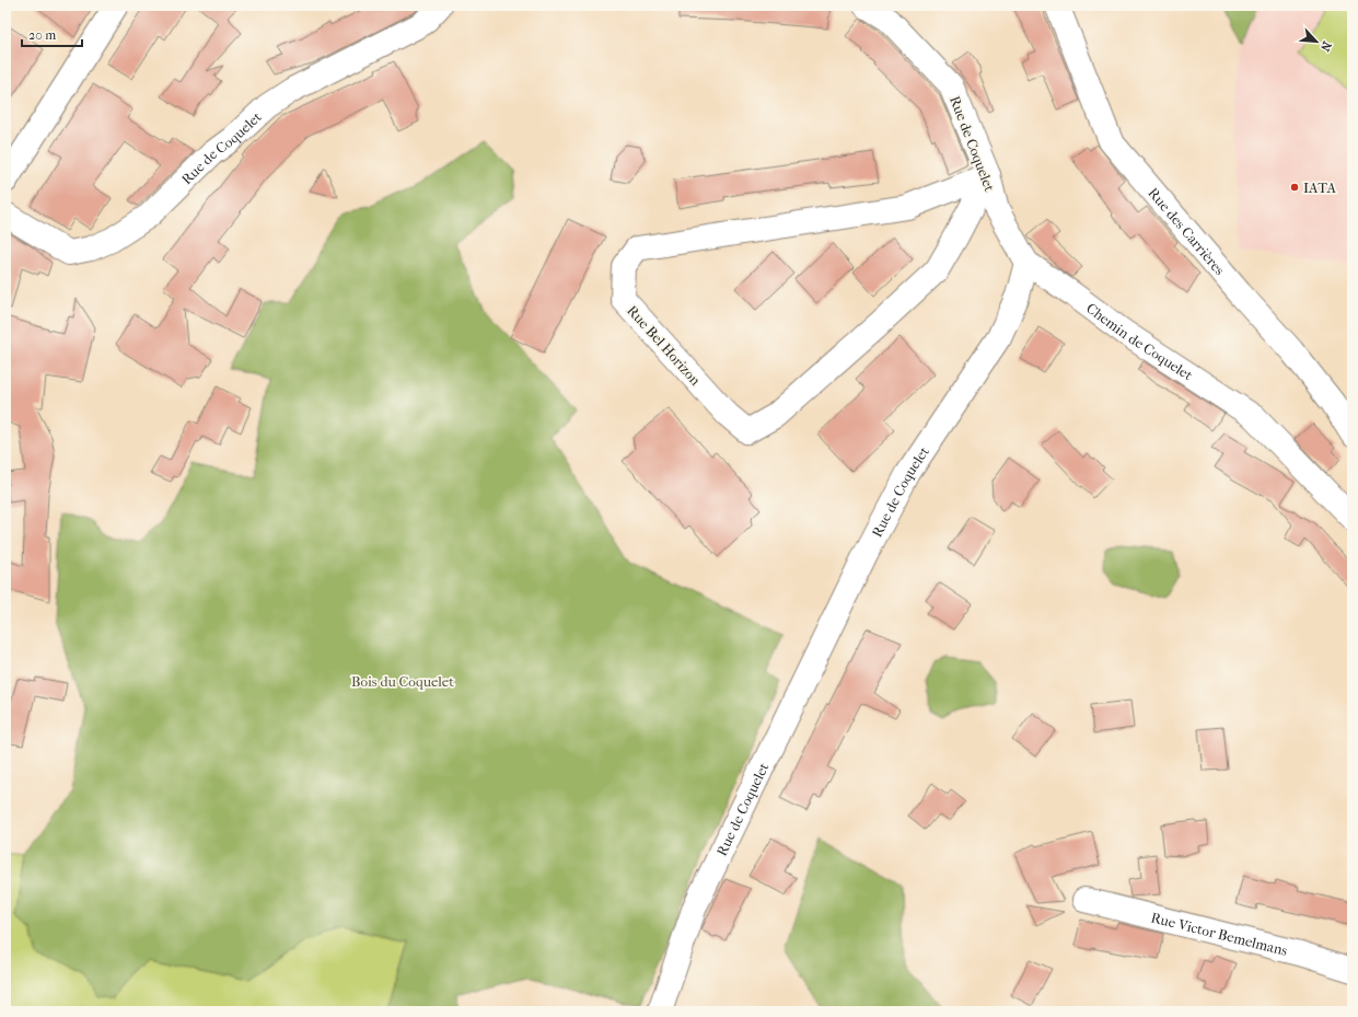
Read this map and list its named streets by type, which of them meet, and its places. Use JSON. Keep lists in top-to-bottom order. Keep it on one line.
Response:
{"streets":{"street":["Rue de Coquelet","Rue des Carrières","Chemin de Coquelet","Rue Bel Horizon","Rue Victor Bemelmans"]},"crossings":[["Rue de Coquelet","Chemin de Coquelet"],["Rue de Coquelet","Rue Bel Horizon"]],"parks":["Bois du Coquelet"],"places":["IATA"],"scale_bar":"20 m","north":"bottom right"}
